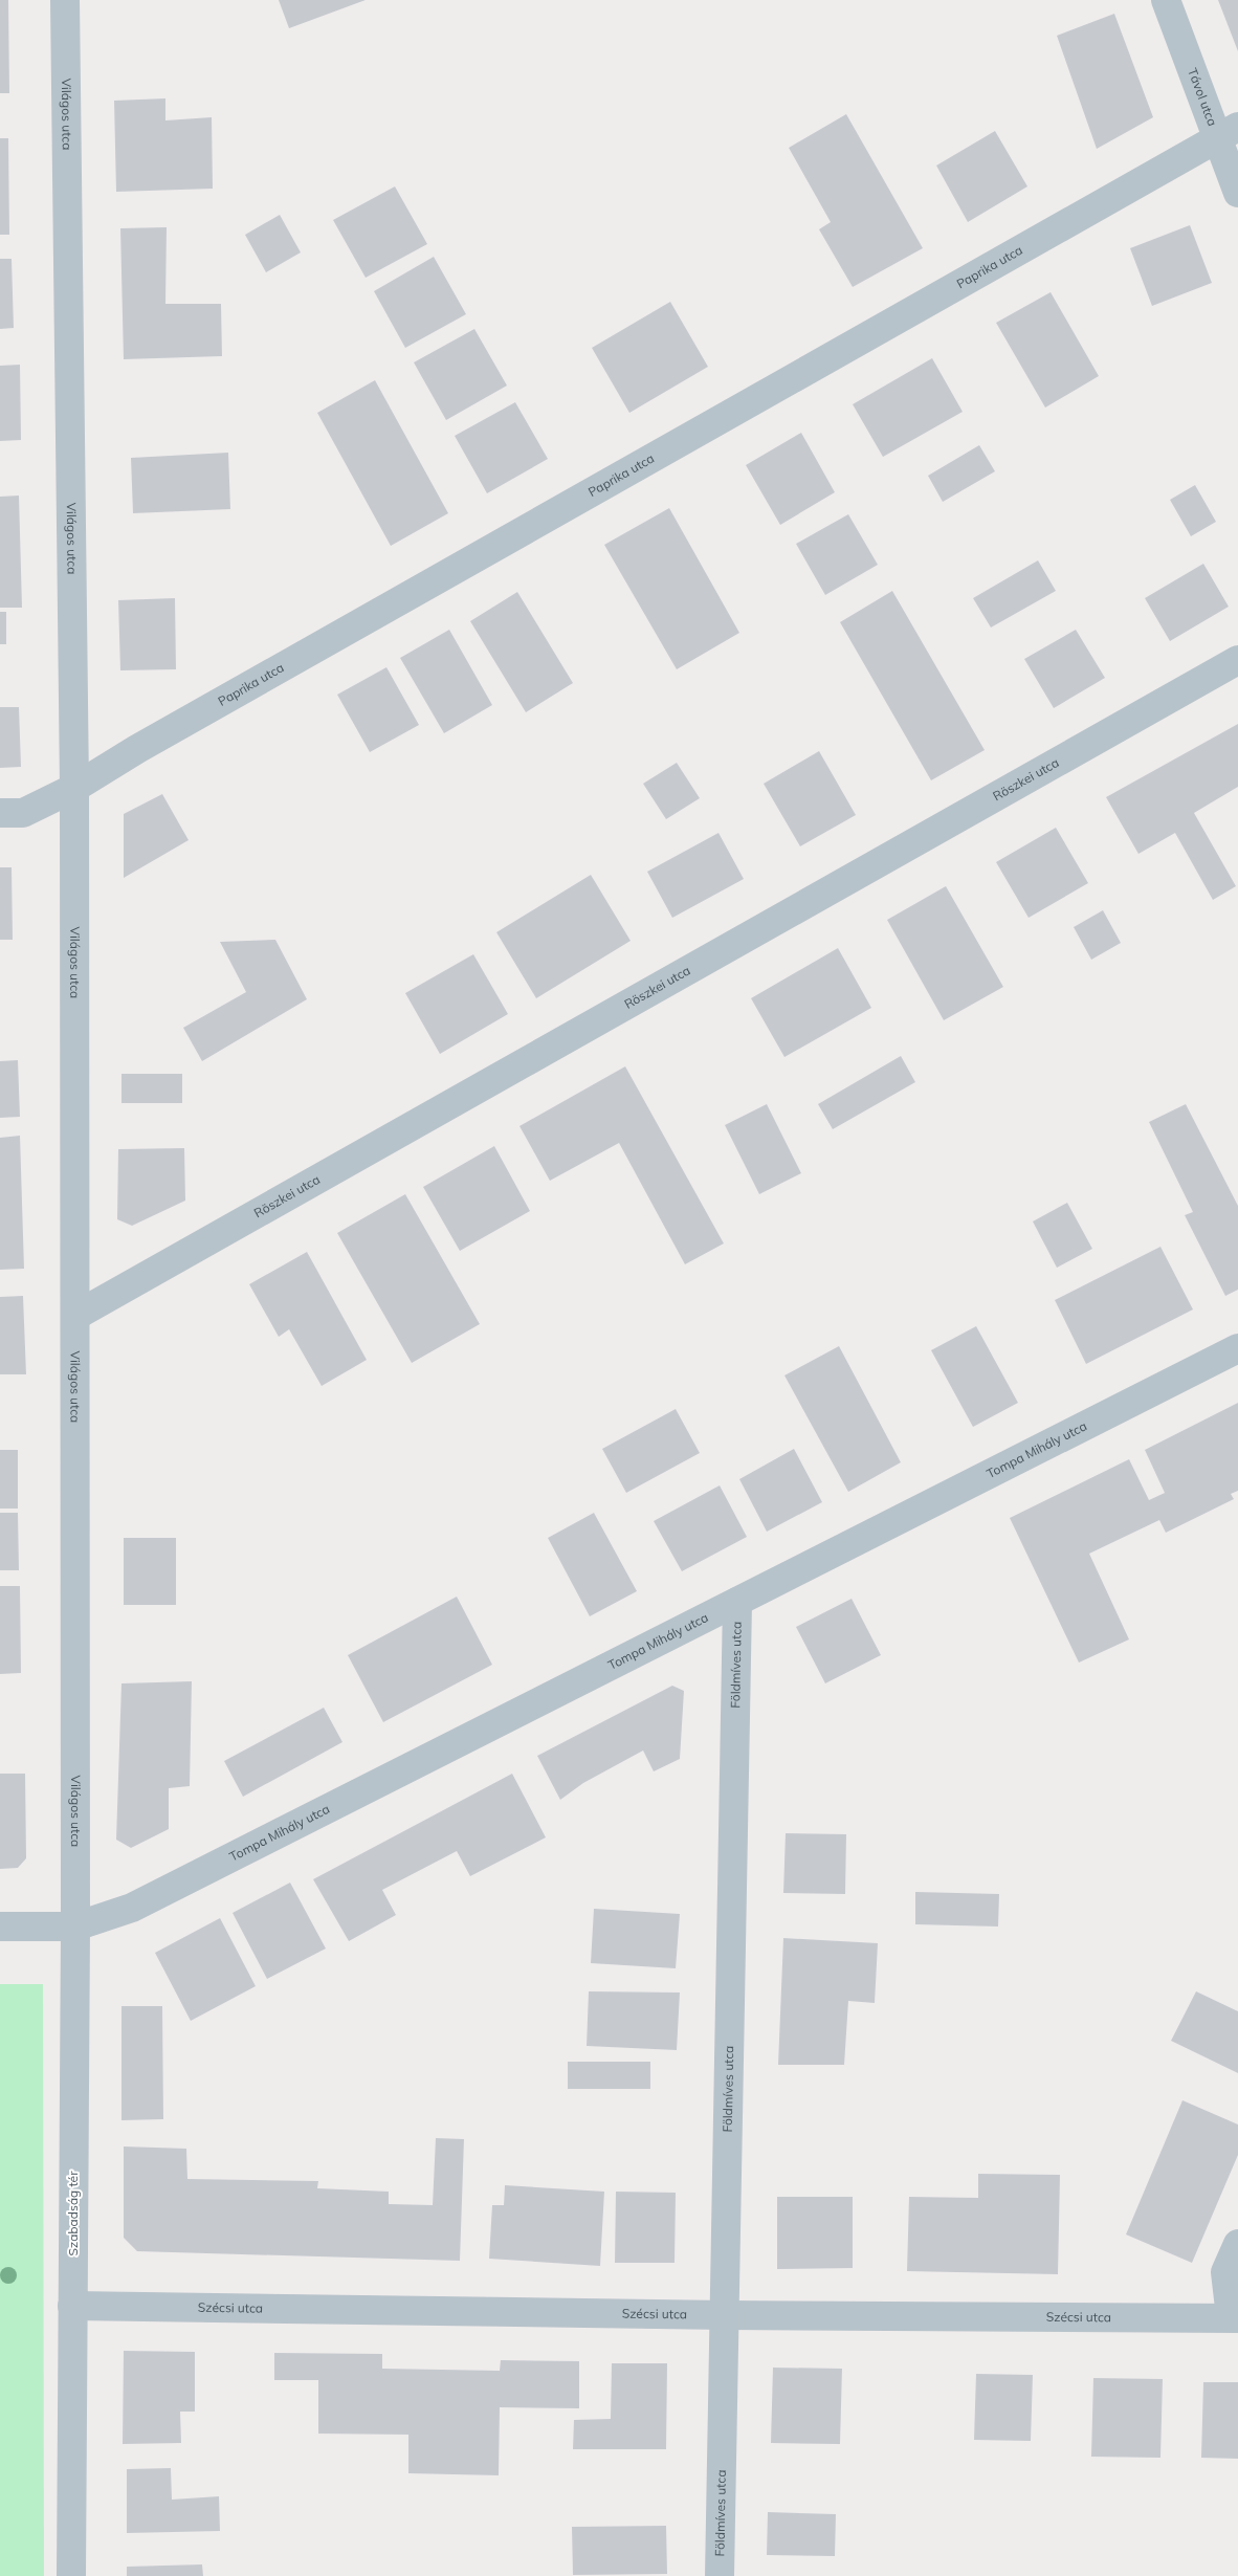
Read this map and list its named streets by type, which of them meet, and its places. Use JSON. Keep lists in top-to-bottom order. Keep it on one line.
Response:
{"streets":{"street":["Távol utca","Világos utca","Paprika utca","Röszkei utca","Tompa Mihály utca","Földmíves utca","Szabadság tér","Szécsi utca"]},"crossings":[["Távol utca","Paprika utca"],["Világos utca","Paprika utca"],["Világos utca","Röszkei utca"],["Világos utca","Tompa Mihály utca"],["Világos utca","Szabadság tér"],["Tompa Mihály utca","Földmíves utca"],["Tompa Mihály utca","Szabadság tér"],["Földmíves utca","Szécsi utca"],["Szabadság tér","Szécsi utca"]]}
